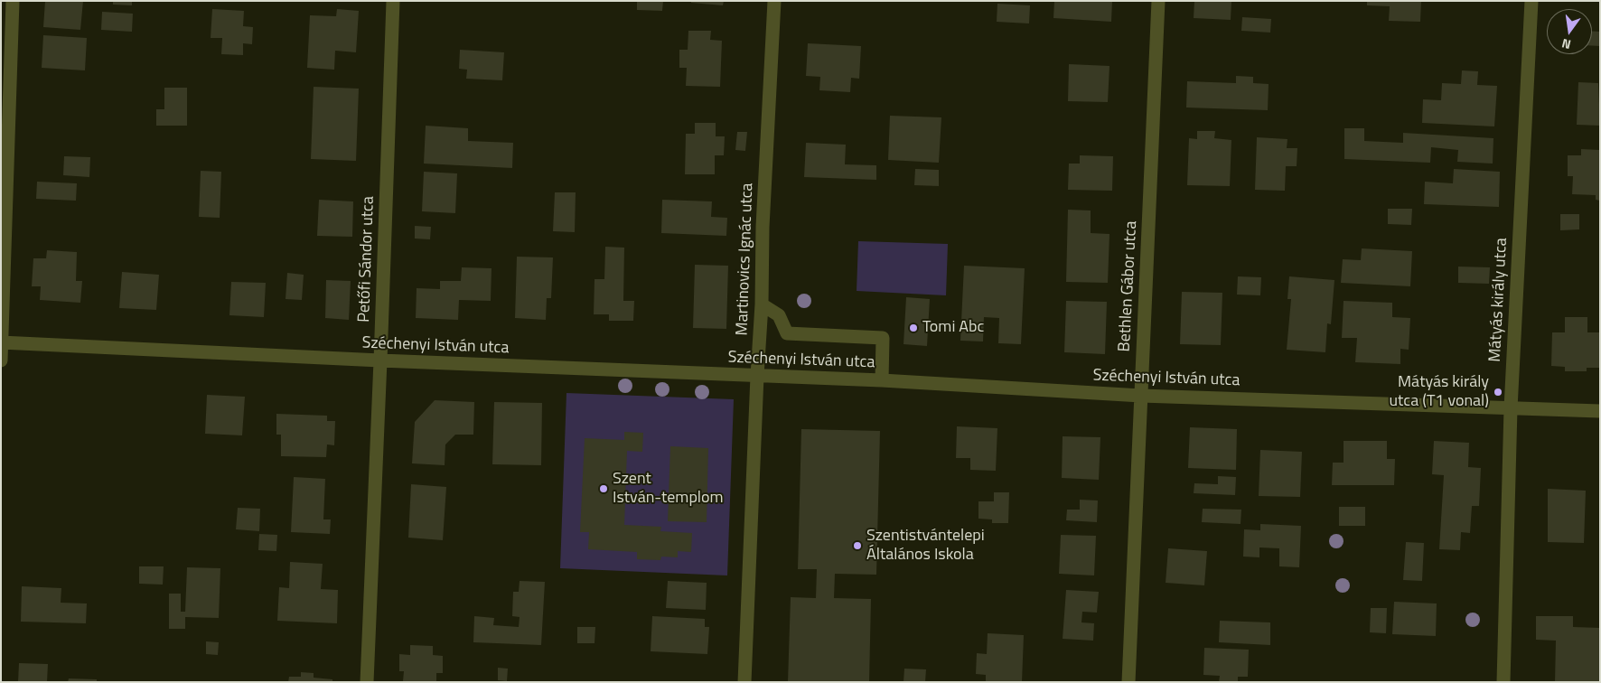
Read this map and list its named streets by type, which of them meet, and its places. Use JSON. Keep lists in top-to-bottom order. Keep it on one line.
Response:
{"streets":{"street":["Petőfi Sándor utca","Martinovics Ignác utca","Bethlen Gábor utca","Mátyás király utca","Széchenyi István utca"]},"crossings":[["Petőfi Sándor utca","Széchenyi István utca"],["Martinovics Ignác utca","Széchenyi István utca"],["Bethlen Gábor utca","Széchenyi István utca"],["Mátyás király utca","Széchenyi István utca"]],"places":["Tomi Abc","Mátyás király utca (T1 vonal)","Szent István-templom","Szentistvántelepi Általános Iskola"],"north":"bottom"}
